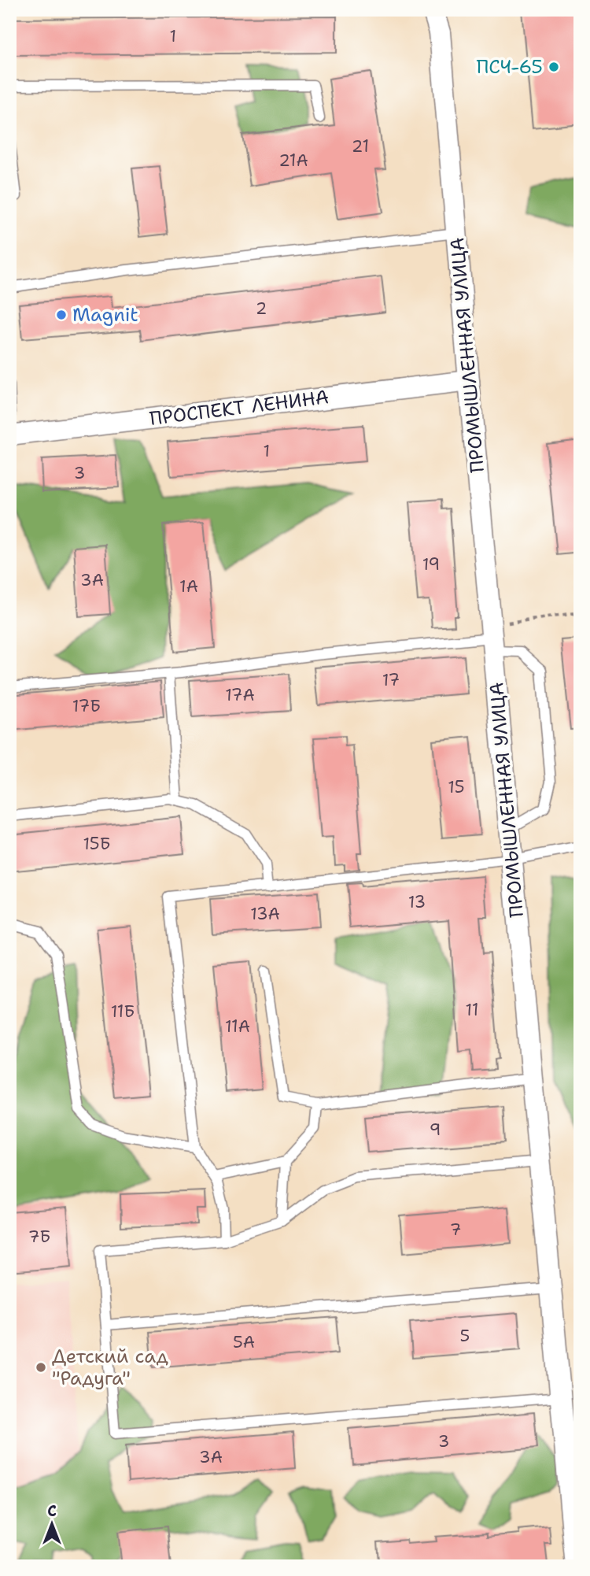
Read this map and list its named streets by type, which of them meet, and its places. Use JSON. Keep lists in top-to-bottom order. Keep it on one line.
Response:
{"streets":{"street":["ПРОМЫШЛЕННАЯ УЛИЦА","ПРОСПЕКТ ЛЕНИНА"]},"crossings":[["ПРОМЫШЛЕННАЯ УЛИЦА","ПРОСПЕКТ ЛЕНИНА"]],"places":["ПСЧ-65","Magnit","Детский сад \"Радуга\""],"house_numbers":["1","21","21А","2","1","3","19","3А","1А","17","17А","17Б","15","15Б","13","13А","11","11Б","11А","9","7","7Б","5","5А","3","3А"],"north":"top"}
